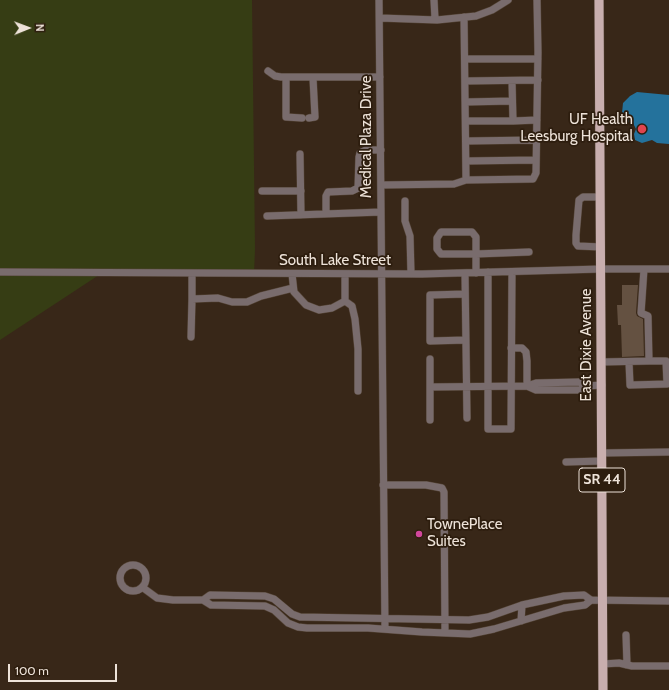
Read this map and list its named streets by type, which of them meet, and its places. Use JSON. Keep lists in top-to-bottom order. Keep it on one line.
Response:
{"streets":{"main road":["East Dixie Avenue","SR 44"],"street":["Medical Plaza Drive","South Lake Street"]},"crossings":[["Medical Plaza Drive","South Lake Street"],["South Lake Street","East Dixie Avenue"]],"places":["UF Health Leesburg Hospital","TownePlace Suites"],"scale_bar":"100 m","north":"right"}
